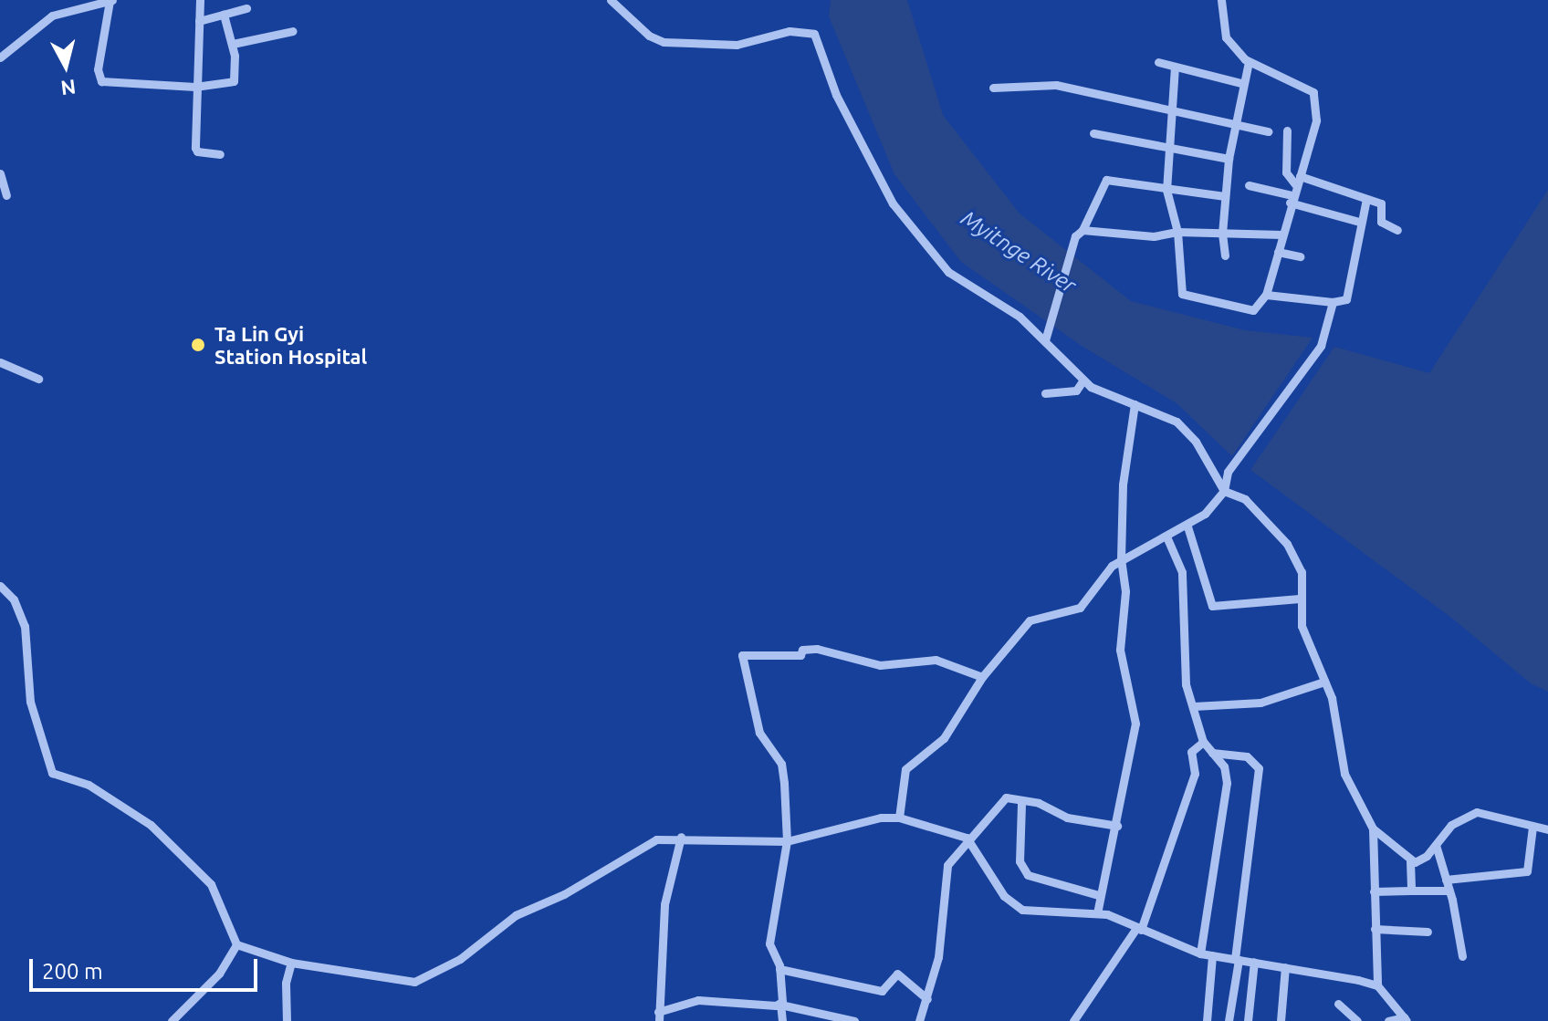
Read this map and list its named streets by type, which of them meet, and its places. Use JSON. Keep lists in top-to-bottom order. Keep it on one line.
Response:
{"water":["Myitnge River"],"places":["Ta Lin Gyi Station Hospital"],"scale_bar":"200 m","north":"bottom"}
